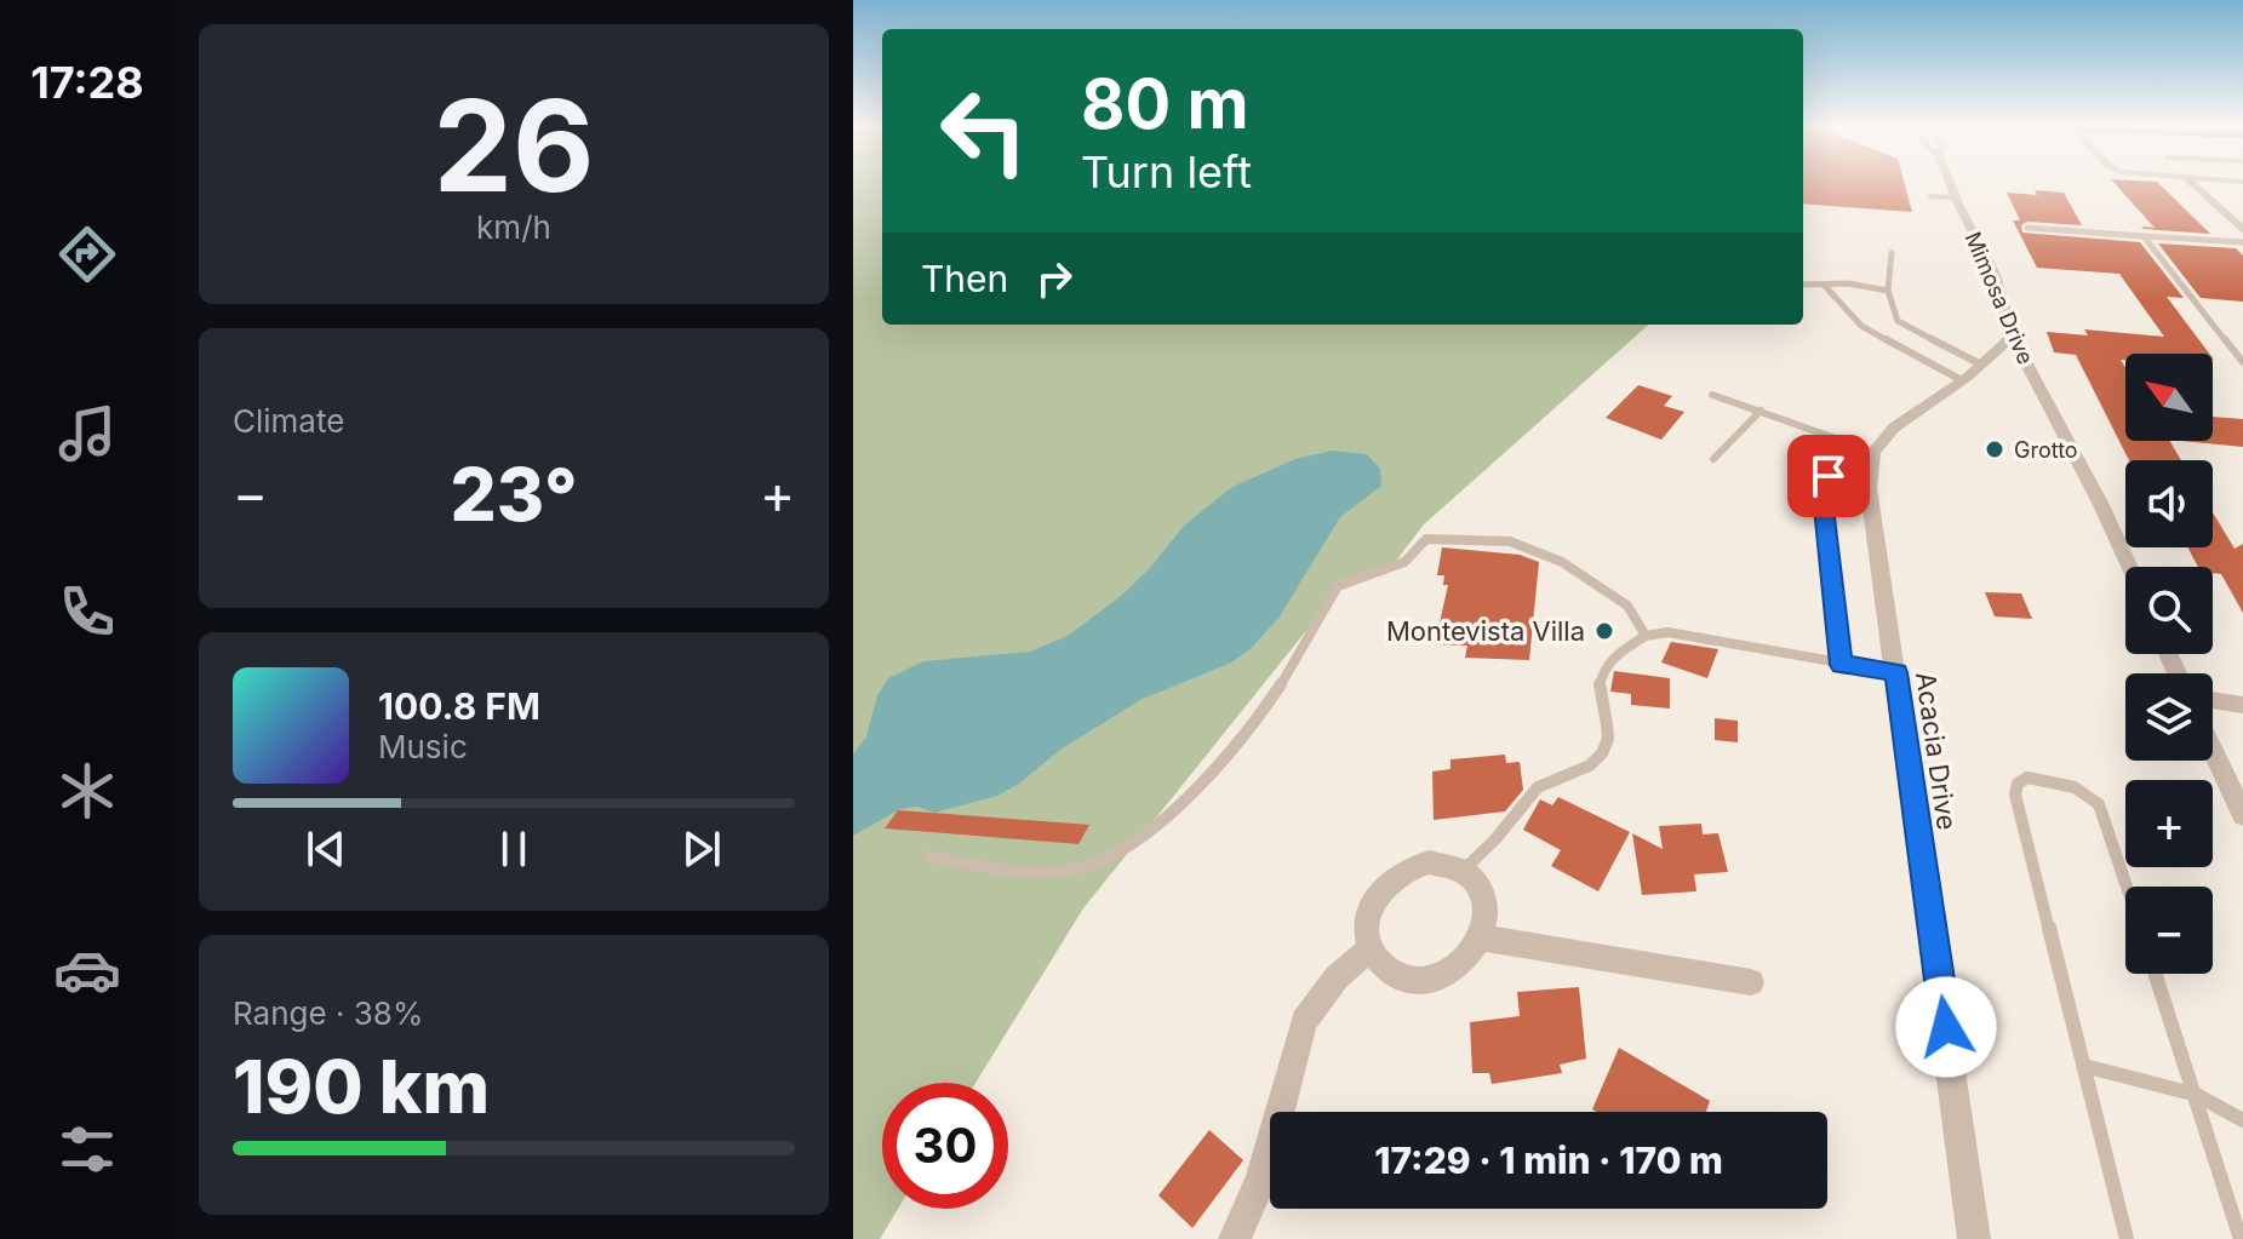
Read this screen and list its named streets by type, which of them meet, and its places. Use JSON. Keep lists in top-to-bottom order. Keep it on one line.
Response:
{"streets":{"street":["Mimosa Drive","Acacia Drive"]},"places":["Grotto","Montevista Villa"],"north":"top left","page":{"tabs":"17:28","tile":[["26","km/h"],"Climate",["Range · 38%","190 km"]],"turn":["80 m","Turn left"],"then":"Then","map_buttons":["+","−"],"heat":["−","23°","+"],"song":["100.8 FM","Music"],"limit":"30","trip":"17:29 · 1 min · 170 m"}}
